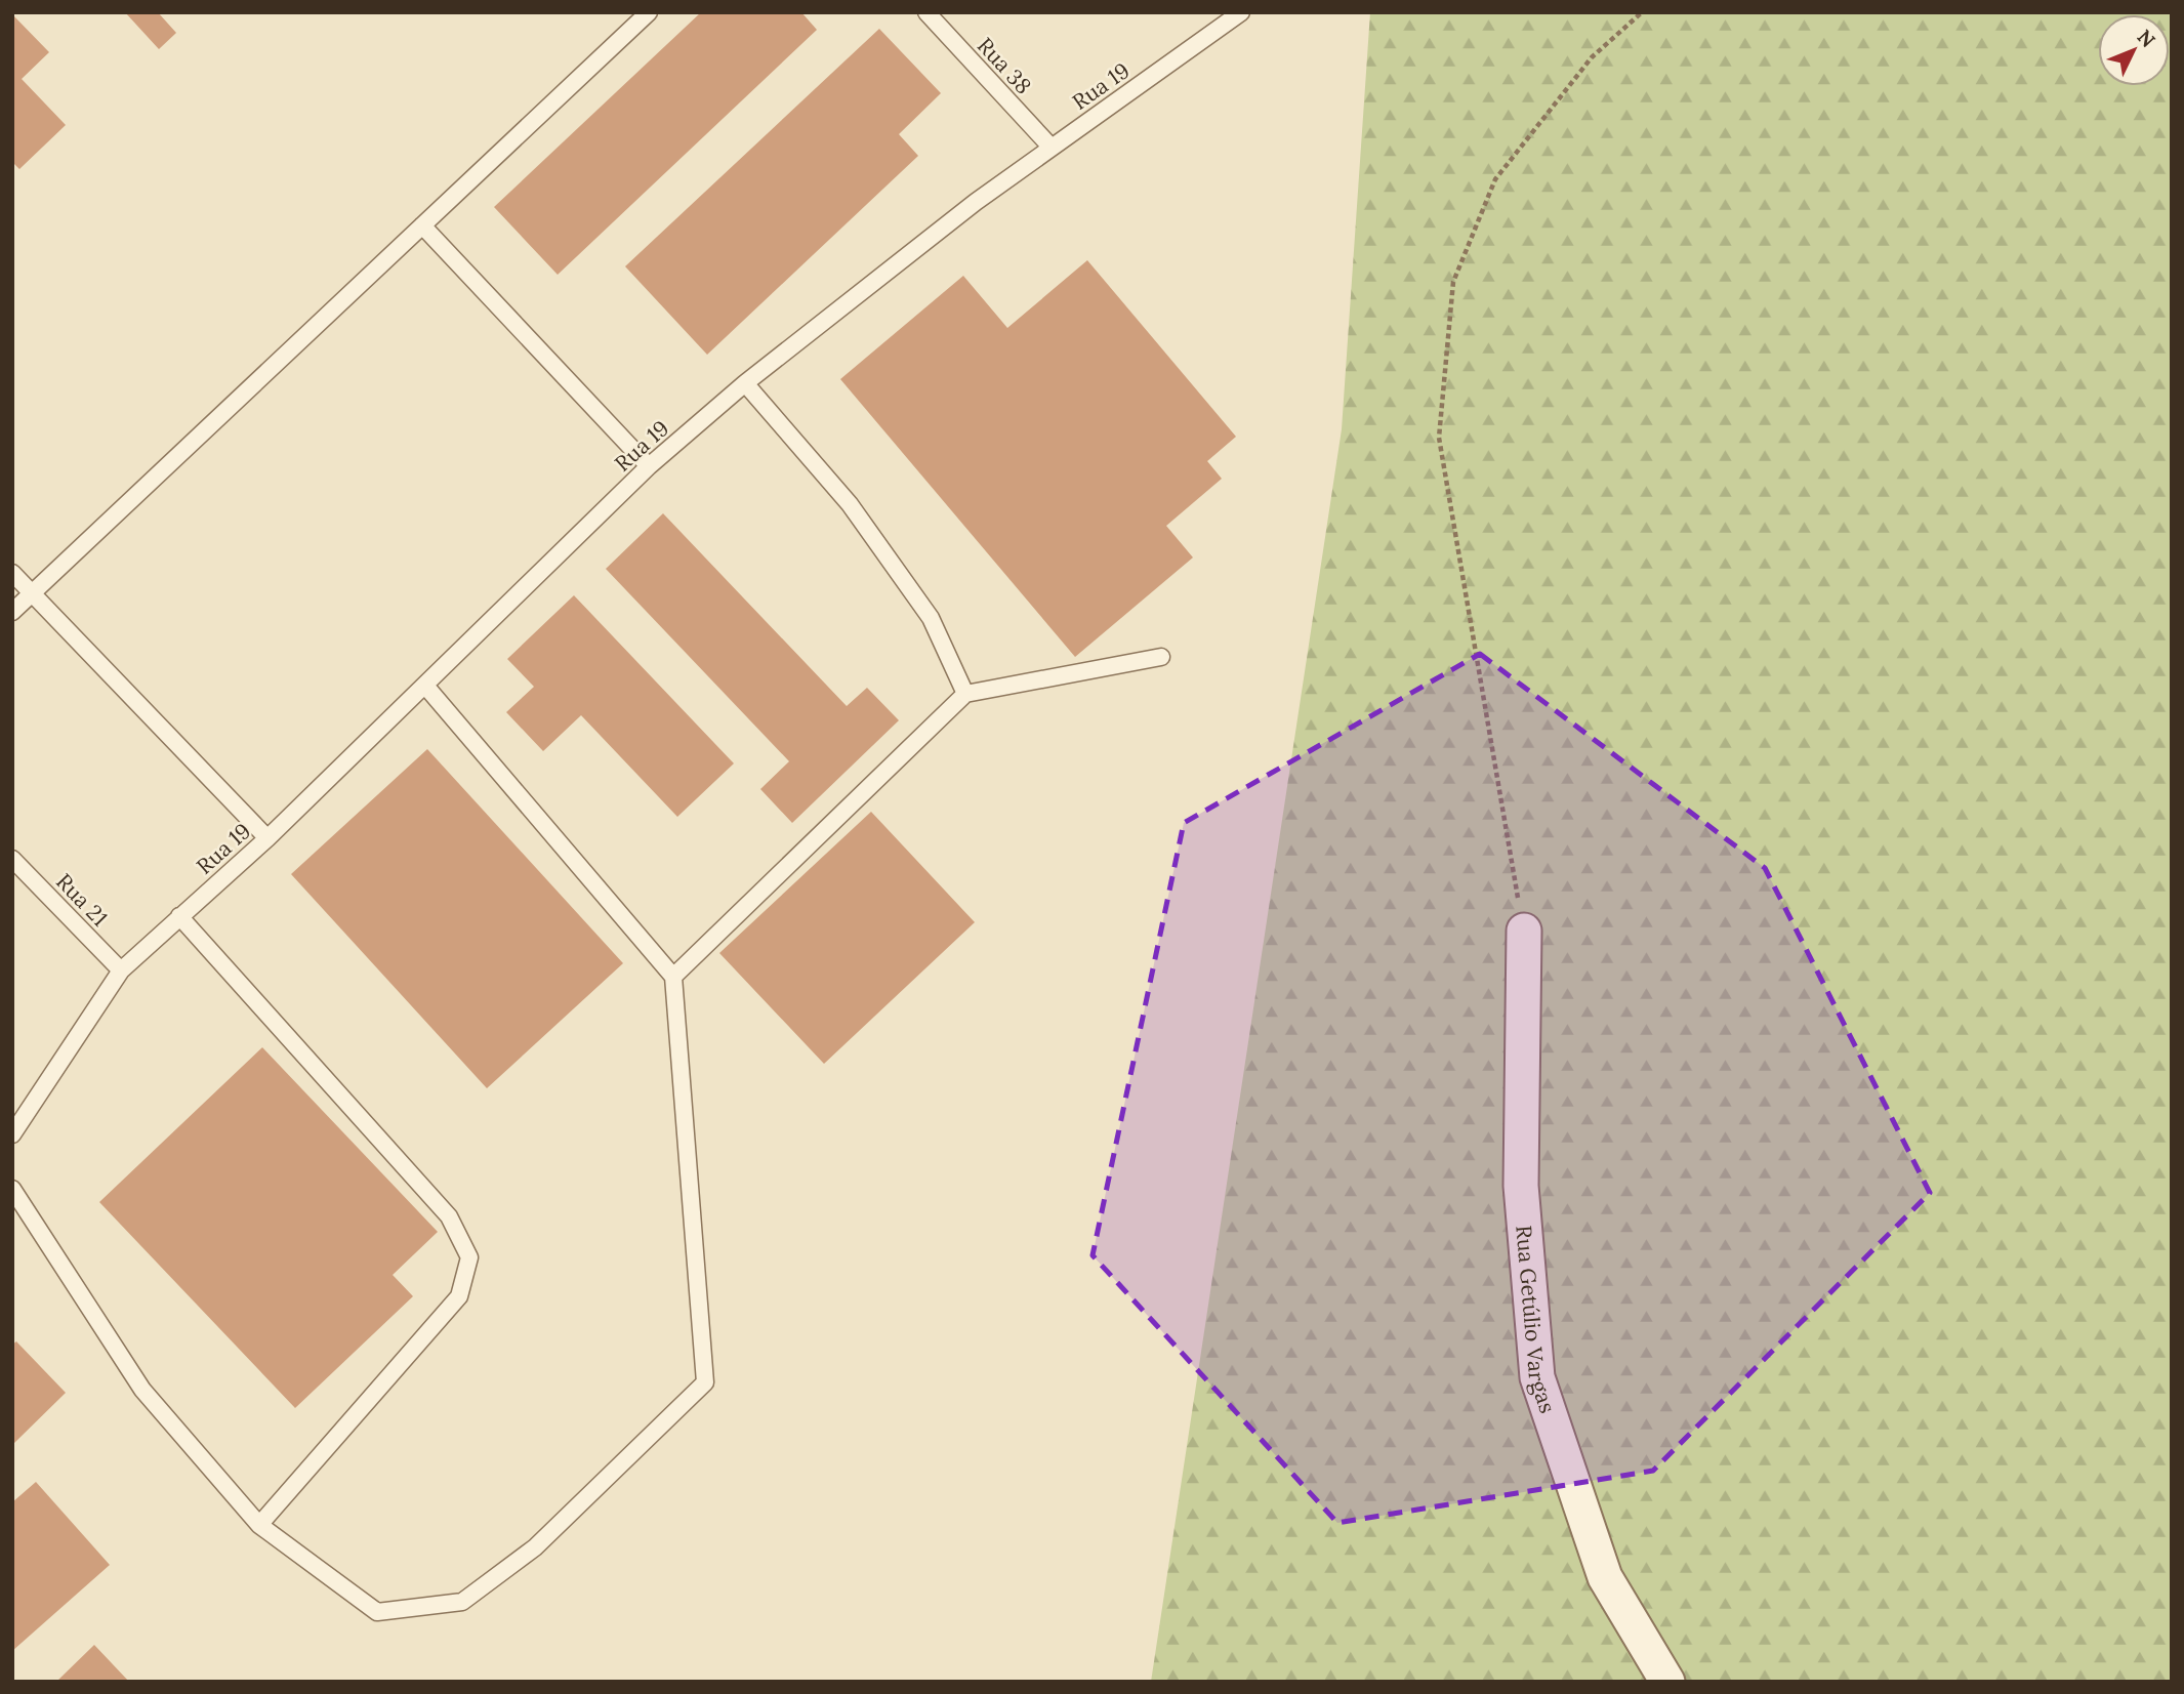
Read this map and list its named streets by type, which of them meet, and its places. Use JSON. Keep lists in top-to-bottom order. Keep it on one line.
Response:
{"streets":{"street":["Rua Getúlio Vargas"],"lane":["Rua 38","Rua 19","Rua 21"]},"crossings":[["Rua 38","Rua 19"],["Rua 19","Rua 21"]],"north":"top right"}
